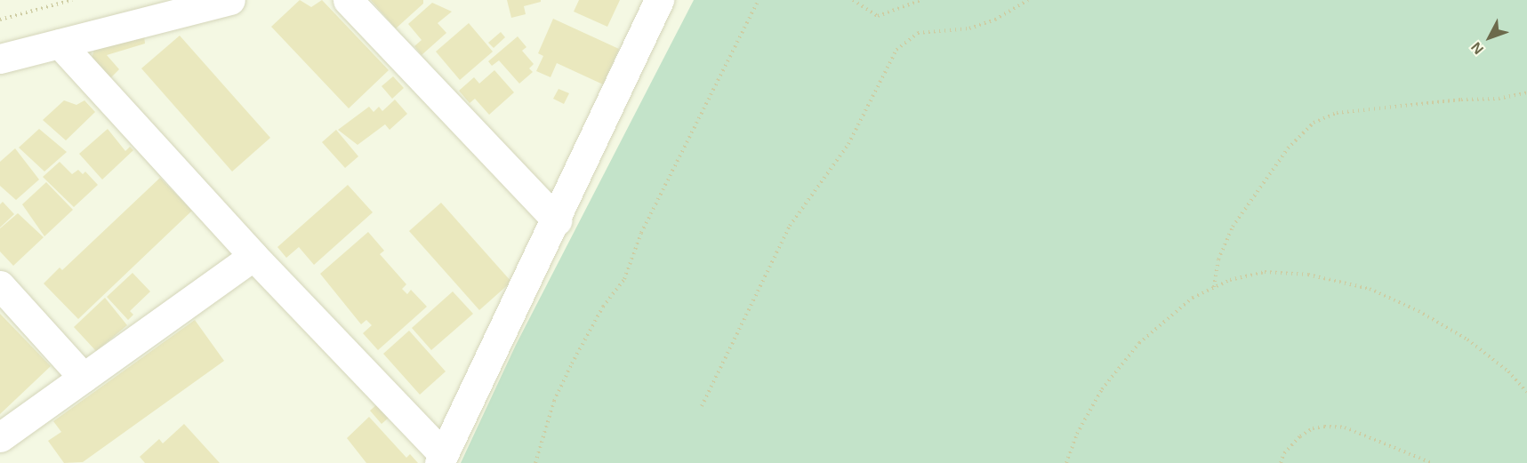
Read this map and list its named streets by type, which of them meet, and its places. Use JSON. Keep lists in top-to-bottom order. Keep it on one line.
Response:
{"north":"bottom left"}
